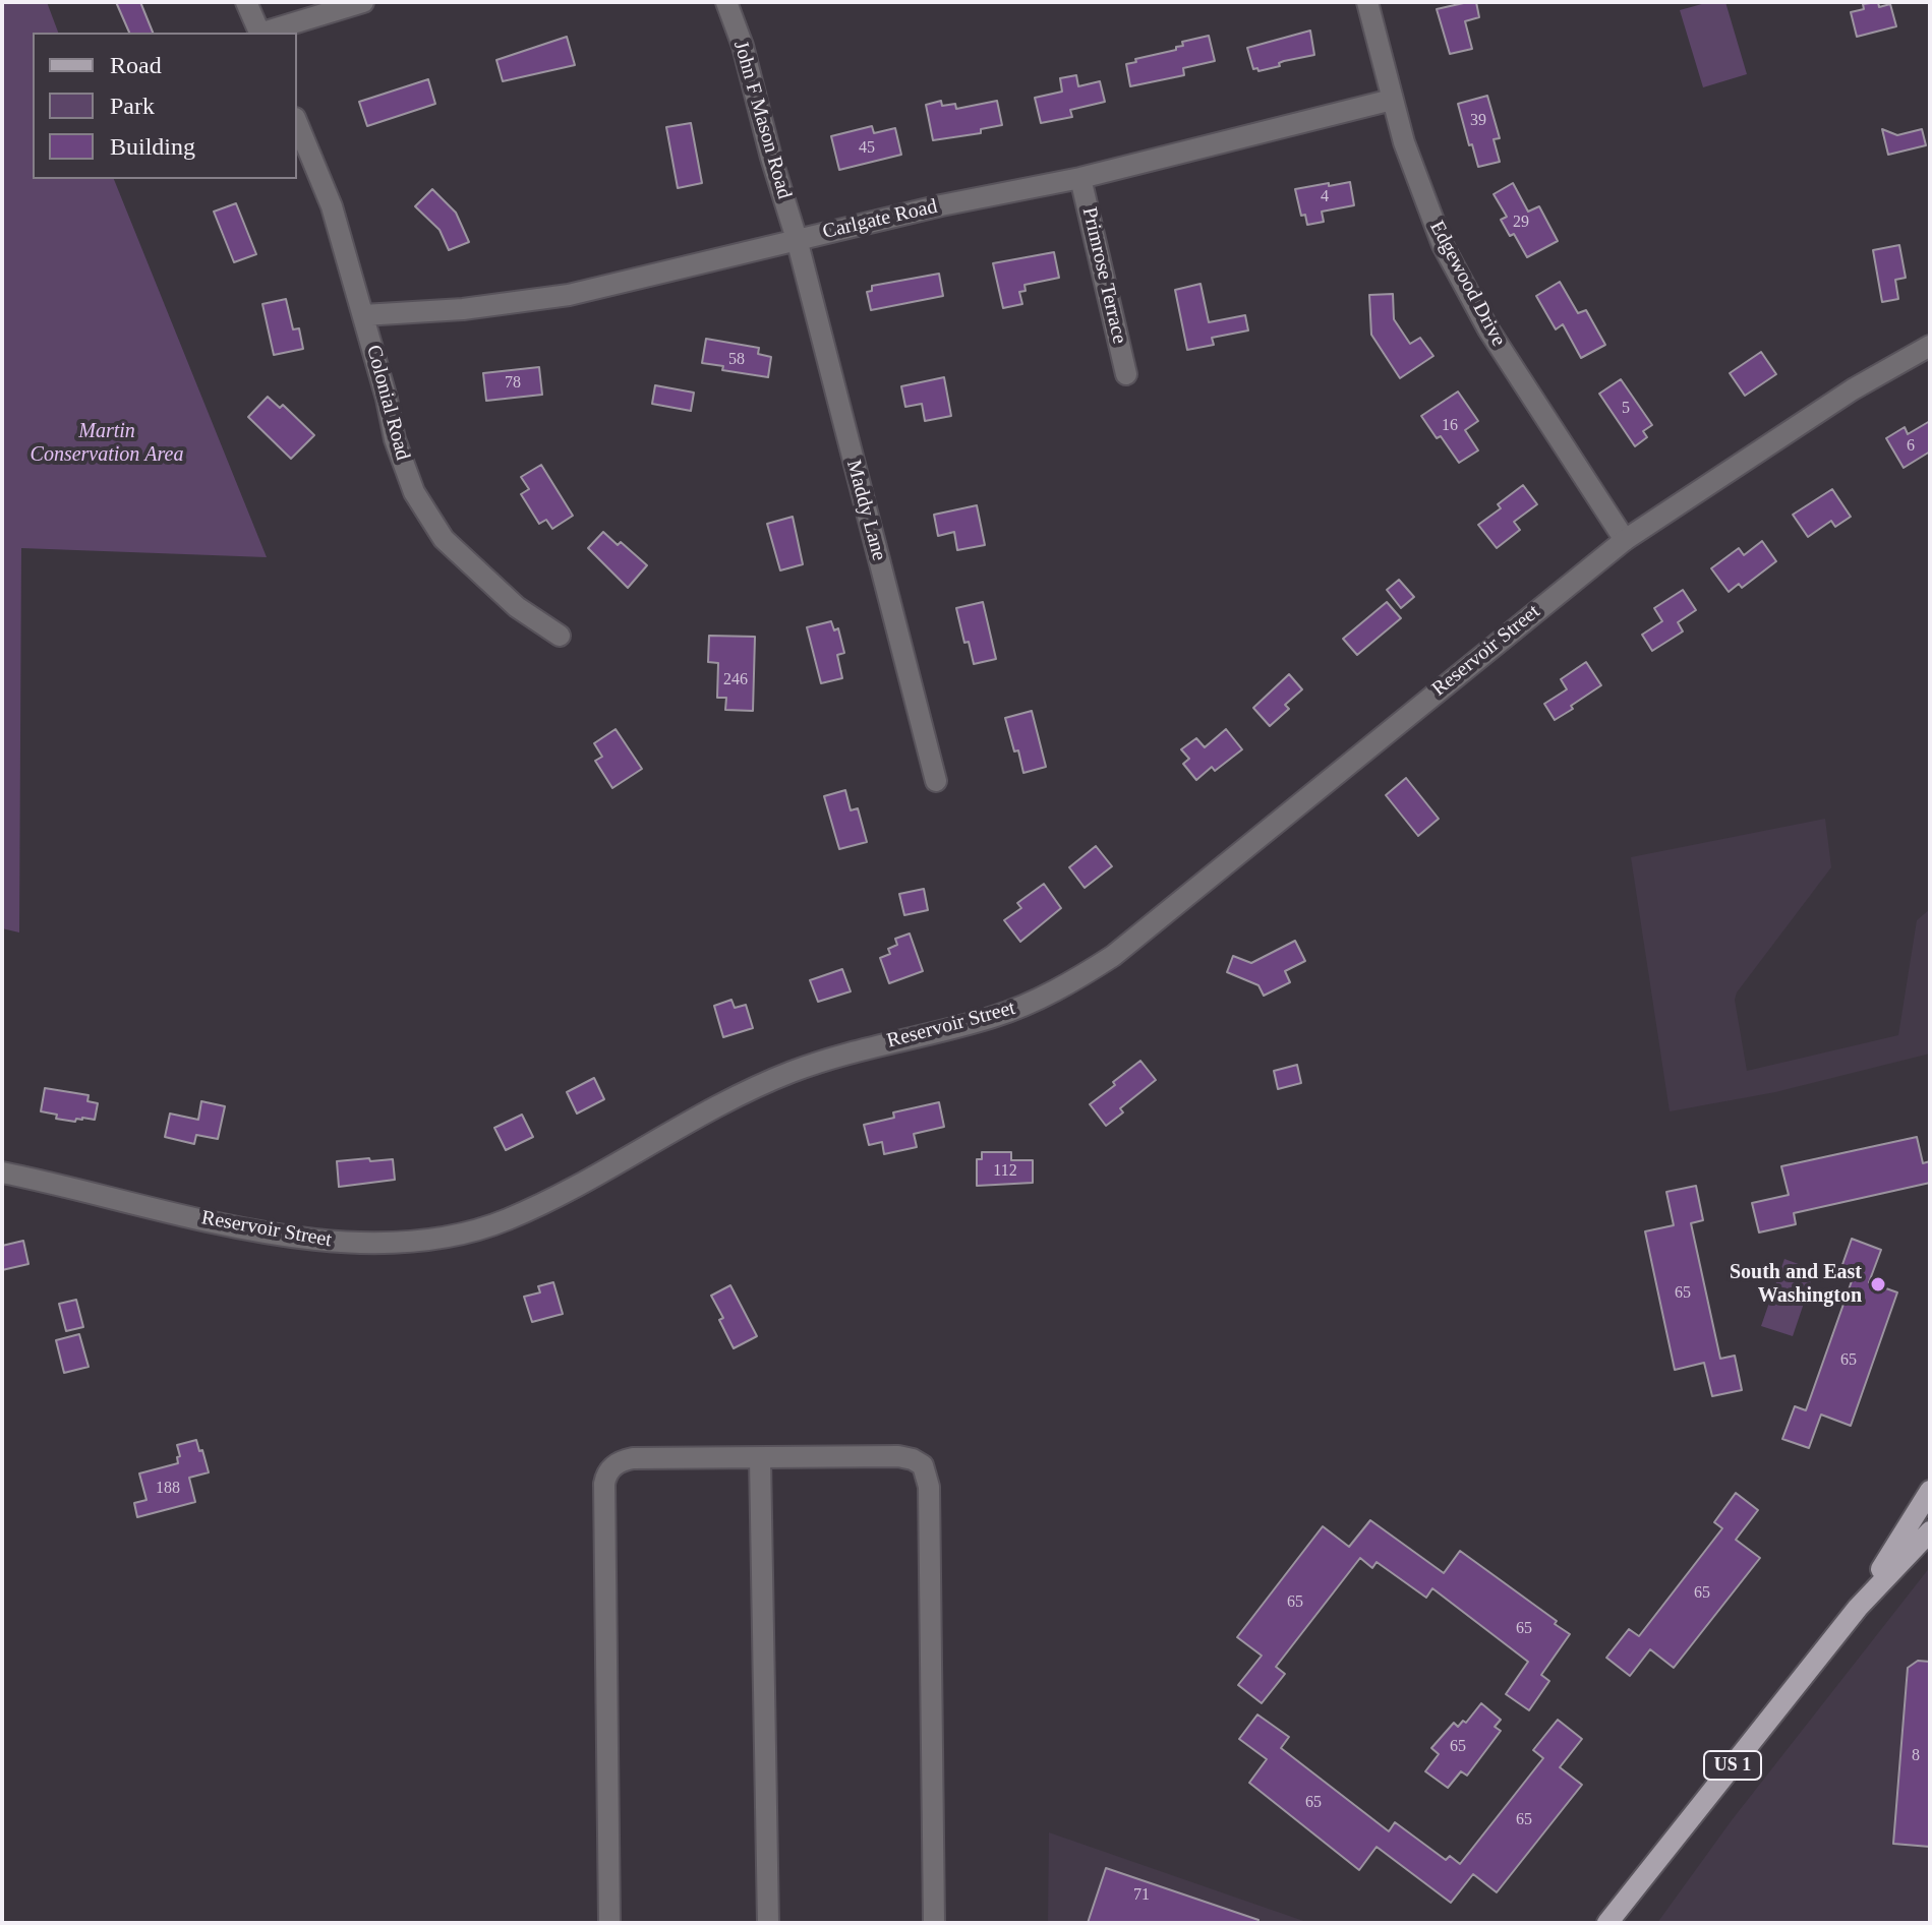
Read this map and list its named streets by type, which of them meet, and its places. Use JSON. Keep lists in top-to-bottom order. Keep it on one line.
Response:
{"streets":{"main road":["US 1"],"street":["John F Mason Road","Carlgate Road","Primrose Terrace","Edgewood Drive","Colonial Road","Maddy Lane","Reservoir Street"]},"crossings":[["John F Mason Road","Carlgate Road"],["John F Mason Road","Maddy Lane"],["Carlgate Road","Primrose Terrace"],["Carlgate Road","Edgewood Drive"],["Carlgate Road","Colonial Road"],["Carlgate Road","Maddy Lane"],["Edgewood Drive","Reservoir Street"]],"parks":["Martin Conservation Area"],"places":["South and East Washington"],"house_numbers":["39","45","4","29","58","78","5","16","6","246","112","65","65","188","65","65","65","65","8","65","65","71"],"legend":["Road","Park","Building"]}
